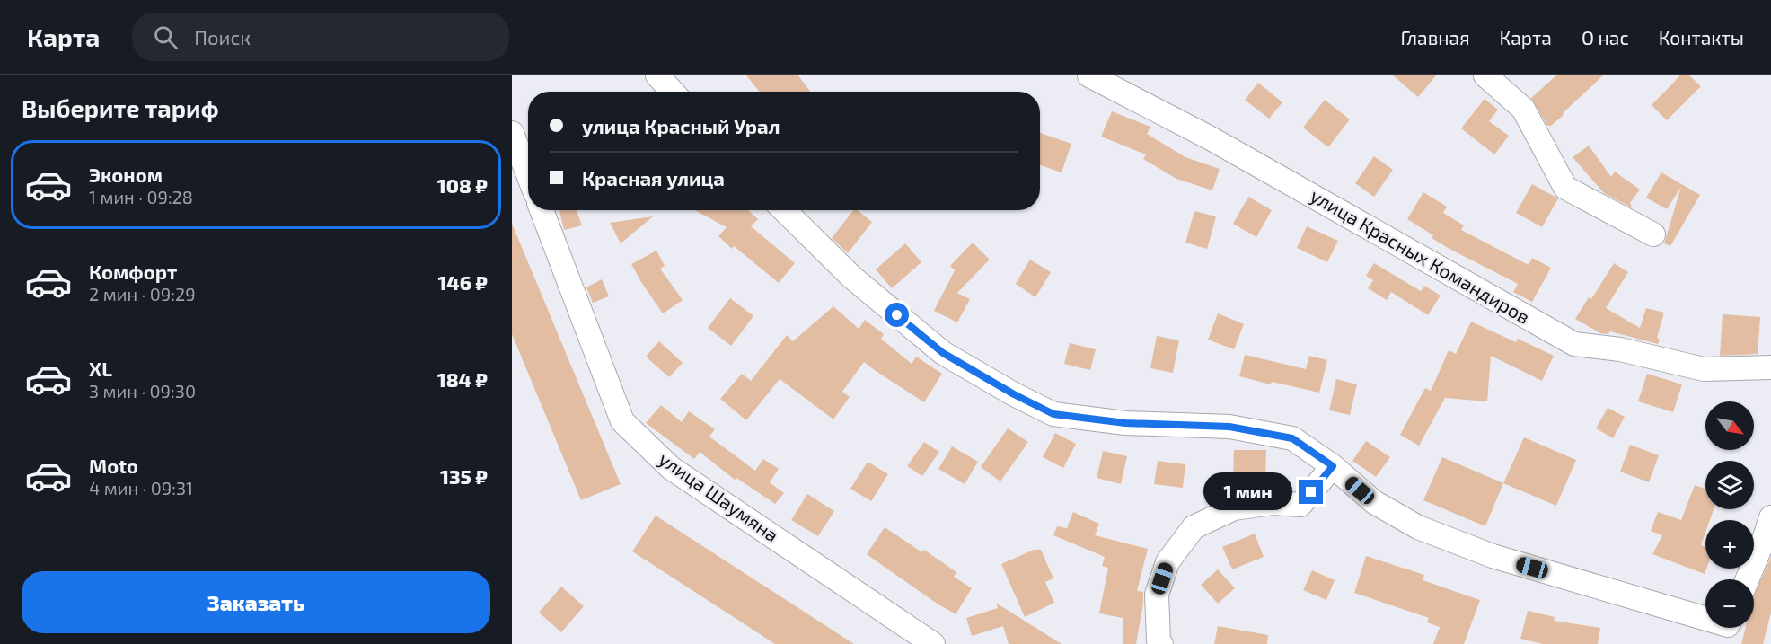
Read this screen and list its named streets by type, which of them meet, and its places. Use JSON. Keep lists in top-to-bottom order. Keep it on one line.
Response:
{"streets":{"street":["улица Красных Командиров","улица Шаумяна"]},"north":"bottom right","page":{"header":"Карта","search":"Поиск","nav":["Главная","Карта","О нас","Контакты"],"heading":"Выберите тариф","banner":["улица Красный Урал","Красная улица"],"list":[{"name":"Эконом","note":"1 мин · 09:28","value":"108 ₽"},{"name":"Комфорт","note":"2 мин · 09:29","value":"146 ₽"},{"name":"XL","note":"3 мин · 09:30","value":"184 ₽"},{"name":"Moto","note":"4 мин · 09:31","value":"135 ₽"}],"map_buttons":["+","−"],"bubble":"1 мин","buttons":"Заказать"}}
